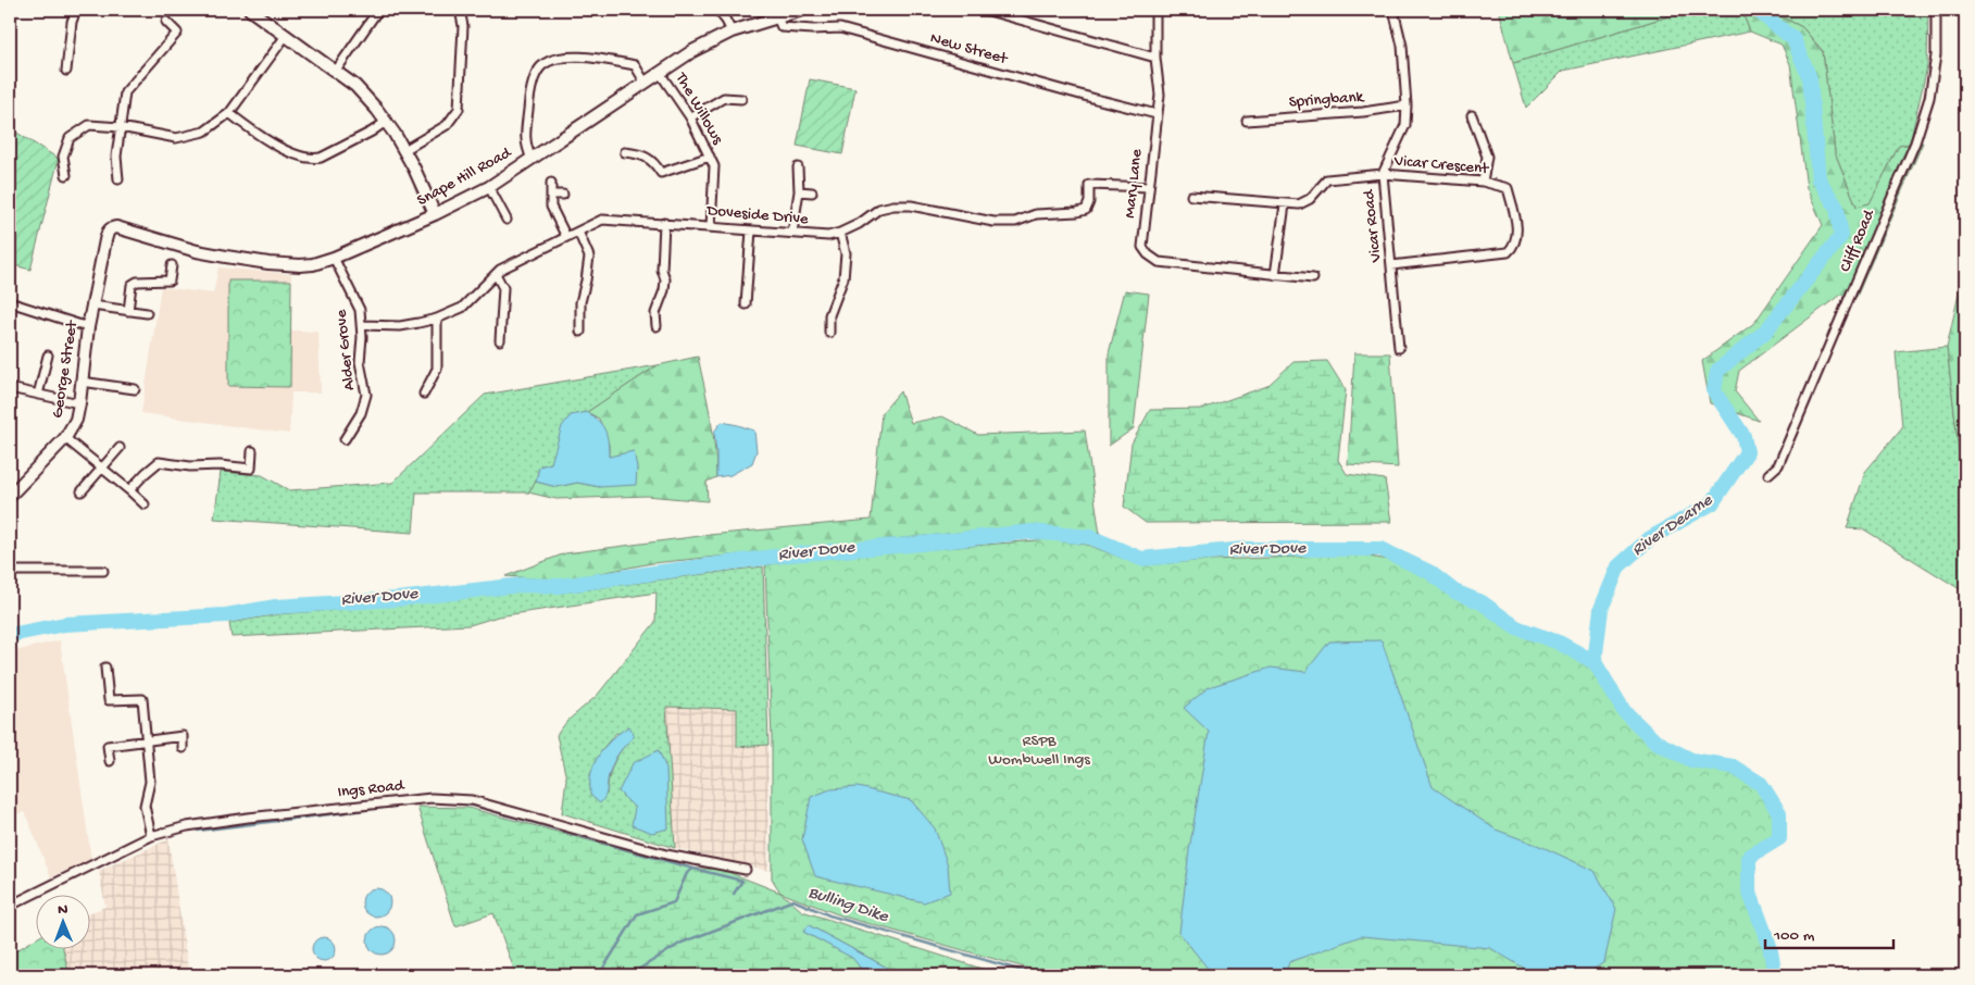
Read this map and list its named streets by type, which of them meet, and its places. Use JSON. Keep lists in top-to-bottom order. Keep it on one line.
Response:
{"streets":{"main road":["Snape Hill Road","George Street"],"street":["New Street","Springbank","The Willows","Vicar Crescent","Mary Lane","Doveside Drive","Vicar Road","Cliff Road","Alder Grove","Ings Road"]},"crossings":[["New Street","Snape Hill Road"],["New Street","Mary Lane"],["Springbank","Vicar Road"],["The Willows","Snape Hill Road"],["The Willows","Doveside Drive"],["Vicar Crescent","Vicar Road"],["Snape Hill Road","Alder Grove"],["Snape Hill Road","George Street"],["Mary Lane","Doveside Drive"],["Doveside Drive","Alder Grove"]],"water":["River Dearne","River Dove","Bulling Dike"],"parks":["RSPB Wombwell Ings"],"scale_bar":"100 m","north":"top"}
